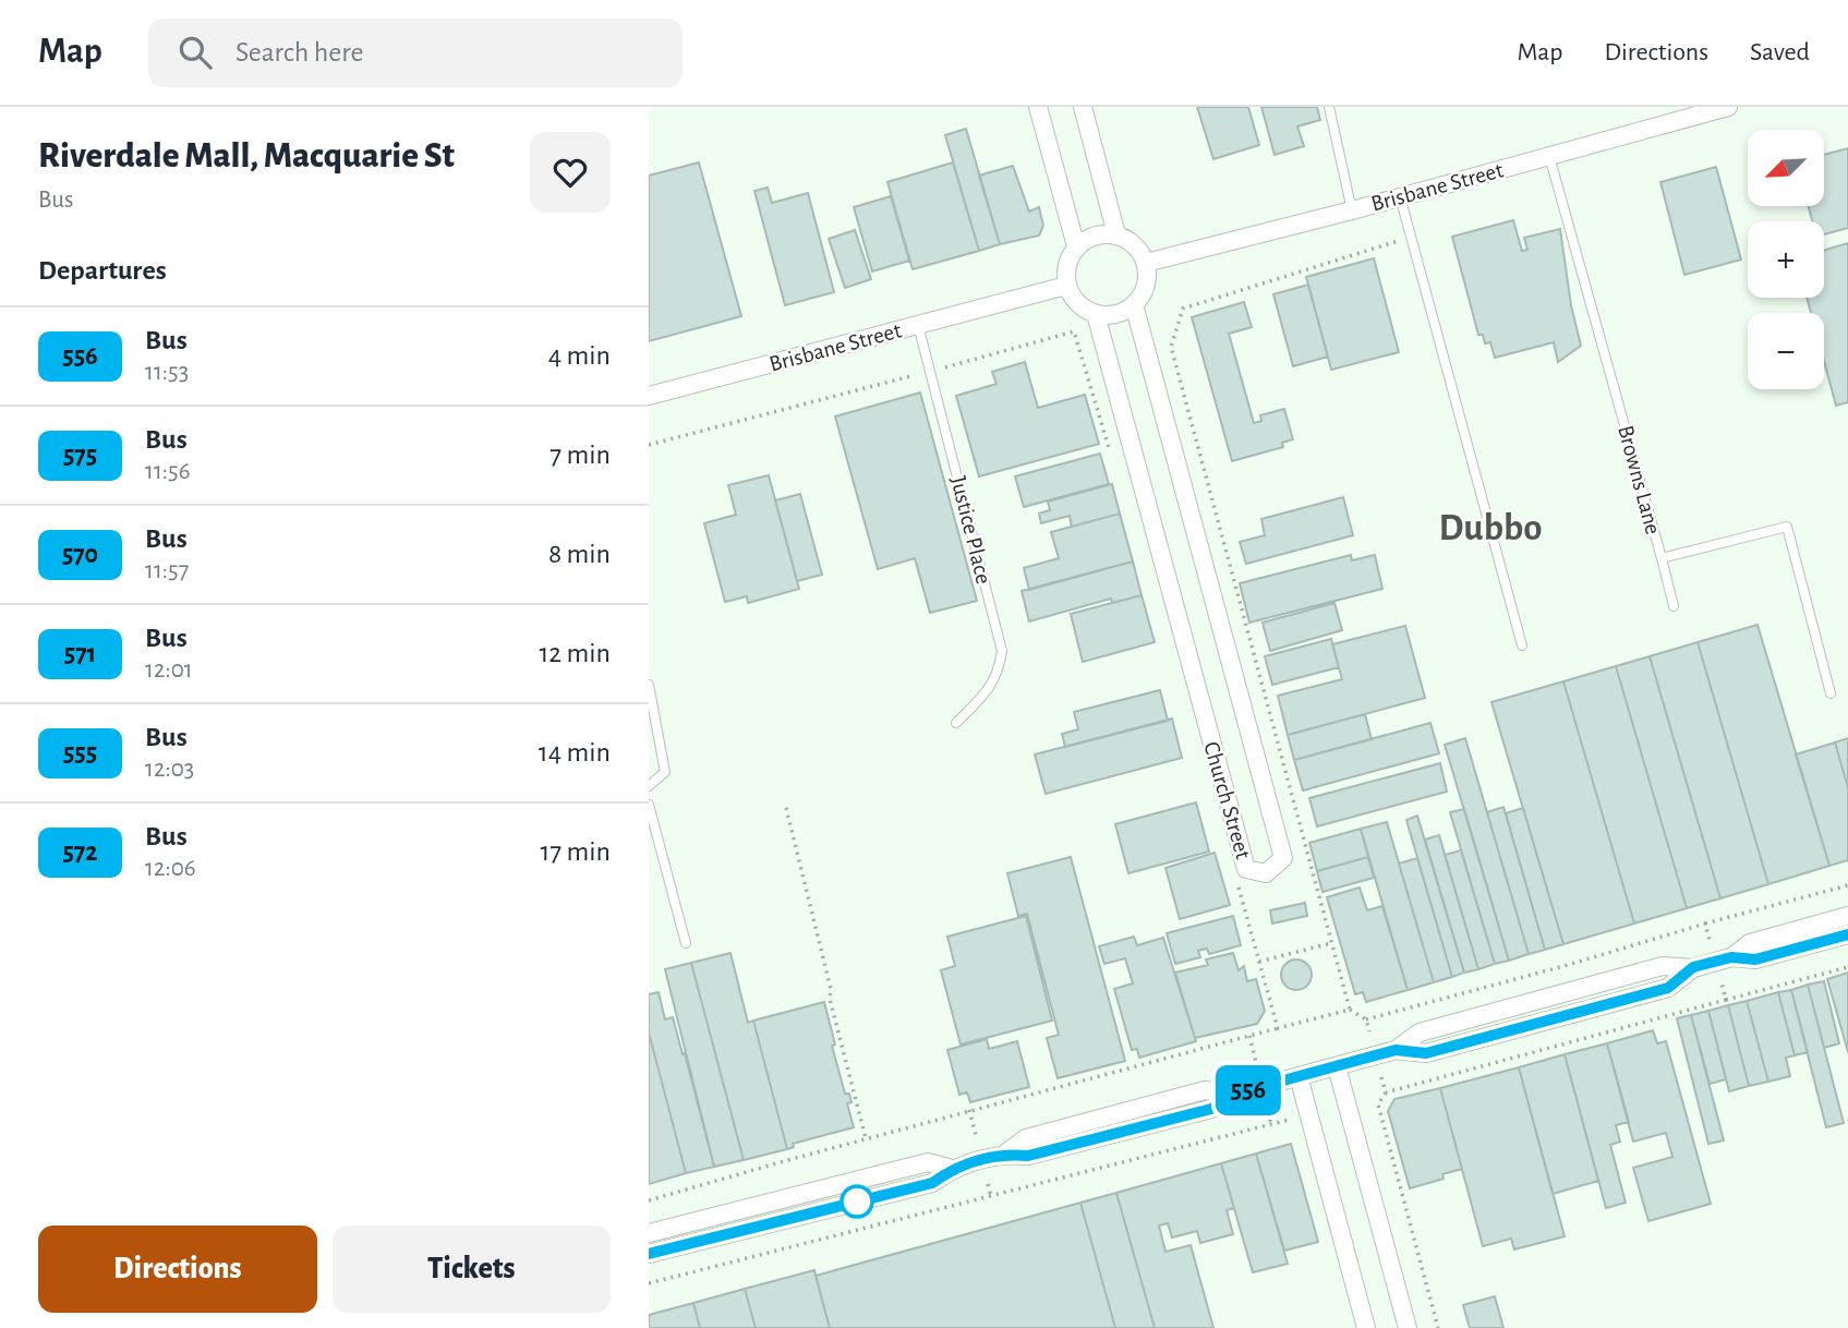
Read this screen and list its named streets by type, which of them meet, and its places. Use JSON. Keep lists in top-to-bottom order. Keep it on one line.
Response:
{"streets":{"street":["Brisbane Street","Church Street"],"lane":["Browns Lane","Justice Place"]},"crossings":[["Brisbane Street","Browns Lane"],["Brisbane Street","Justice Place"],["Brisbane Street","Church Street"]],"districts":["Dubbo"],"lines":["bus line 556"],"north":"bottom left","page":{"header":"Map","search":"Search here","nav":["Map","Directions","Saved"],"heading":[["Riverdale Mall, Macquarie St","Bus"],"Departures"],"on_map":"556","map_buttons":["+","−"],"list":[{"mark":"556","name":"Bus","note":"11:53","value":"4 min"},{"mark":"575","name":"Bus","note":"11:56","value":"7 min"},{"mark":"570","name":"Bus","note":"11:57","value":"8 min"},{"mark":"571","name":"Bus","note":"12:01","value":"12 min"},{"mark":"555","name":"Bus","note":"12:03","value":"14 min"},{"mark":"572","name":"Bus","note":"12:06","value":"17 min"}],"buttons":["Directions","Tickets"]}}
